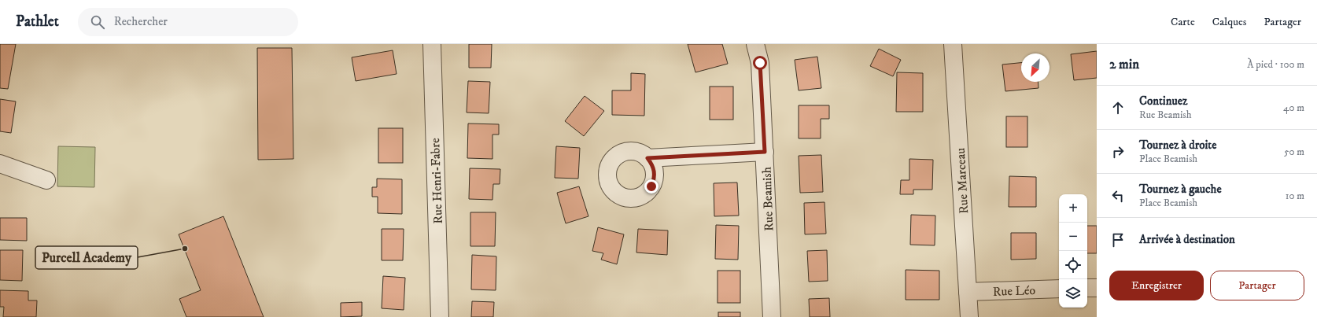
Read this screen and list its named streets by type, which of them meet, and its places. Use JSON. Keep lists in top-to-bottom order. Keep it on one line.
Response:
{"streets":{"street":["Rue Henri-Fabre","Rue Marceau","Rue Beamish","Rue Léo"]},"crossings":[["Rue Marceau","Rue Léo"]],"places":["Purcell Academy"],"north":"bottom left","page":{"header":"Pathlet","search":"Rechercher","nav":["Carte","Calques","Partager"],"heading":["2 min","À pied · 100 m"],"list":[["Continuez","Rue Beamish","40 m"],["Tournez à droite","Place Beamish","50 m"],["Tournez à gauche","Place Beamish","10 m"],"Arrivée à destination"],"map_buttons":["+","−"],"buttons":["Enregistrer","Partager"]}}
